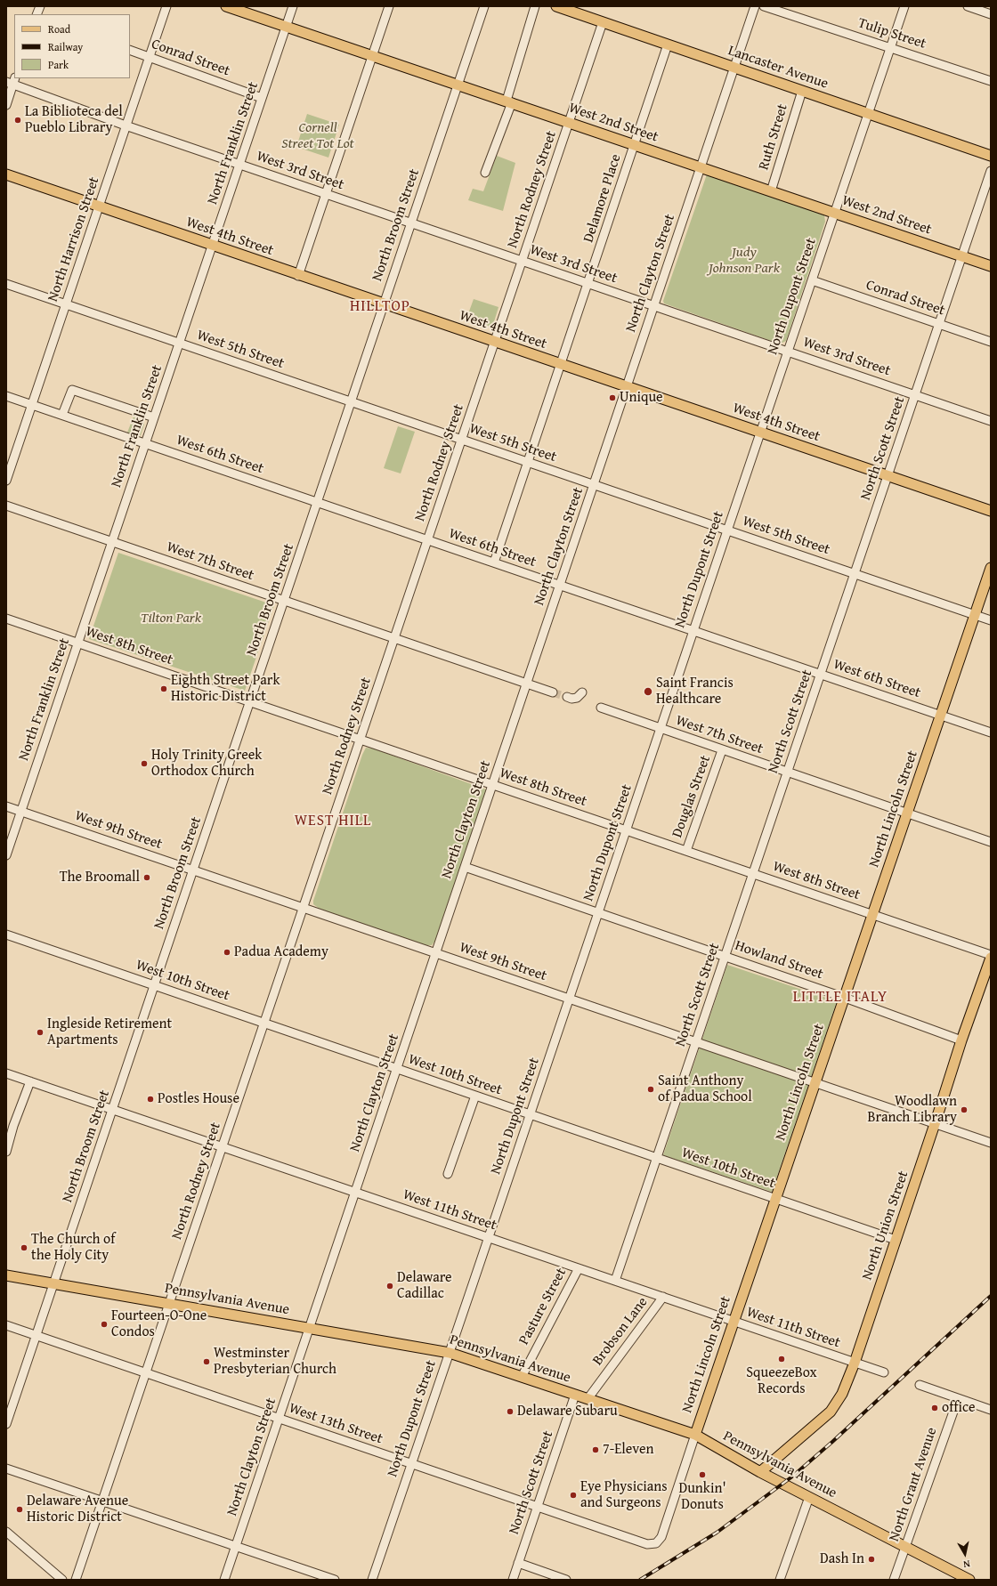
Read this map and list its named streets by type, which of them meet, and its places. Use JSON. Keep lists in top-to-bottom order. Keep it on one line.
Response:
{"streets":{"main road":["Lancaster Avenue","West 2nd Street","West 4th Street","North Lincoln Street","North Union Street","Pennsylvania Avenue"],"street":["Tulip Street","Conrad Street","Ruth Street","North Franklin Street","West 3rd Street","North Rodney Street","Delamore Place","North Broom Street","North Harrison Street","North Clayton Street","North Dupont Street","West 5th Street","North Scott Street","West 6th Street","West 7th Street","West 8th Street","Douglas Street","West 9th Street","Howland Street","West 10th Street","West 11th Street","Pasture Street","Brobson Lane","West 13th Street","North Grant Avenue"]},"crossings":[["Tulip Street","North Dupont Street"],["Conrad Street","North Franklin Street"],["Conrad Street","North Harrison Street"],["Conrad Street","North Dupont Street"],["Conrad Street","North Scott Street"],["Lancaster Avenue","Ruth Street"],["Lancaster Avenue","North Rodney Street"],["Lancaster Avenue","Delamore Place"],["Lancaster Avenue","North Clayton Street"],["Lancaster Avenue","North Dupont Street"],["West 2nd Street","Ruth Street"],["West 2nd Street","North Franklin Street"],["West 2nd Street","North Rodney Street"],["West 2nd Street","Delamore Place"],["West 2nd Street","North Broom Street"],["West 2nd Street","North Clayton Street"],["West 2nd Street","North Dupont Street"],["West 2nd Street","North Scott Street"],["North Franklin Street","West 3rd Street"],["North Franklin Street","West 4th Street"],["North Franklin Street","West 5th Street"],["North Franklin Street","West 6th Street"],["North Franklin Street","West 7th Street"],["North Franklin Street","West 8th Street"],["North Franklin Street","West 9th Street"],["West 3rd Street","North Rodney Street"],["West 3rd Street","Delamore Place"],["West 3rd Street","North Broom Street"],["West 3rd Street","North Harrison Street"],["West 3rd Street","North Clayton Street"],["West 3rd Street","North Dupont Street"],["West 3rd Street","North Scott Street"],["North Rodney Street","West 4th Street"],["North Rodney Street","West 5th Street"],["North Rodney Street","West 6th Street"],["North Rodney Street","West 7th Street"],["North Rodney Street","West 8th Street"],["North Rodney Street","West 9th Street"],["North Rodney Street","West 10th Street"],["North Rodney Street","West 11th Street"],["North Rodney Street","Pennsylvania Avenue"],["North Rodney Street","West 13th Street"],["Delamore Place","West 4th Street"],["Delamore Place","West 5th Street"],["Delamore Place","West 6th Street"],["North Broom Street","West 4th Street"],["North Broom Street","West 5th Street"],["North Broom Street","West 6th Street"],["North Broom Street","West 7th Street"],["North Broom Street","West 8th Street"],["North Broom Street","West 9th Street"],["North Broom Street","West 10th Street"],["North Broom Street","West 11th Street"],["North Broom Street","Pennsylvania Avenue"],["North Broom Street","West 13th Street"],["West 4th Street","North Harrison Street"],["West 4th Street","North Clayton Street"],["West 4th Street","North Dupont Street"],["West 4th Street","North Scott Street"],["North Harrison Street","West 5th Street"],["North Harrison Street","West 6th Street"],["North Clayton Street","West 5th Street"],["North Clayton Street","West 6th Street"],["North Clayton Street","West 7th Street"],["North Clayton Street","West 8th Street"],["North Clayton Street","West 9th Street"],["North Clayton Street","Howland Street"],["North Clayton Street","West 10th Street"],["North Clayton Street","West 11th Street"],["North Clayton Street","Pennsylvania Avenue"],["North Clayton Street","West 13th Street"],["North Dupont Street","West 5th Street"],["North Dupont Street","West 6th Street"],["North Dupont Street","West 7th Street"],["North Dupont Street","West 8th Street"],["North Dupont Street","West 9th Street"],["North Dupont Street","Howland Street"],["North Dupont Street","West 10th Street"],["North Dupont Street","West 11th Street"],["North Dupont Street","Pennsylvania Avenue"],["North Dupont Street","West 13th Street"],["West 5th Street","North Scott Street"],["West 5th Street","North Lincoln Street"],["North Scott Street","West 6th Street"],["North Scott Street","West 7th Street"],["North Scott Street","West 8th Street"],["North Scott Street","West 9th Street"],["North Scott Street","Howland Street"],["North Scott Street","West 10th Street"],["North Scott Street","West 11th Street"],["North Scott Street","Pennsylvania Avenue"],["North Scott Street","West 13th Street"],["West 6th Street","North Lincoln Street"],["West 7th Street","Douglas Street"],["West 7th Street","North Lincoln Street"],["West 8th Street","Douglas Street"],["West 8th Street","North Lincoln Street"],["West 8th Street","North Union Street"],["North Lincoln Street","West 9th Street"],["North Lincoln Street","Howland Street"],["North Lincoln Street","West 10th Street"],["North Lincoln Street","West 11th Street"],["North Lincoln Street","Pennsylvania Avenue"],["North Lincoln Street","West 13th Street"],["West 9th Street","North Union Street"],["Howland Street","North Union Street"],["West 10th Street","North Union Street"],["West 11th Street","North Union Street"],["West 11th Street","Pasture Street"],["West 11th Street","Brobson Lane"],["North Union Street","Pennsylvania Avenue"],["Pennsylvania Avenue","Pasture Street"],["Pennsylvania Avenue","Brobson Lane"],["Pennsylvania Avenue","North Grant Avenue"]],"districts":["HILLTOP","WEST HILL","LITTLE ITALY"],"parks":["Cornell Street Tot Lot","Judy Johnson Park","Tilton Park"],"places":["La Biblioteca del Pueblo Library","Unique","Eighth Street Park Historic District","Saint Francis Healthcare","Holy Trinity Greek Orthodox Church","The Broomall","Padua Academy","Ingleside Retirement Apartments","Saint Anthony of Padua School","Postles House","Woodlawn Branch Library","The Church of the Holy City","Delaware Cadillac","Fourteen-O-One Condos","SqueezeBox Records","Westminster Presbyterian Church","office","Delaware Subaru","7-Eleven","Dunkin' Donuts","Eye Physicians and Surgeons","Delaware Avenue Historic District","Dash In"],"legend":["Road","Railway","Park"],"north":"bottom"}
